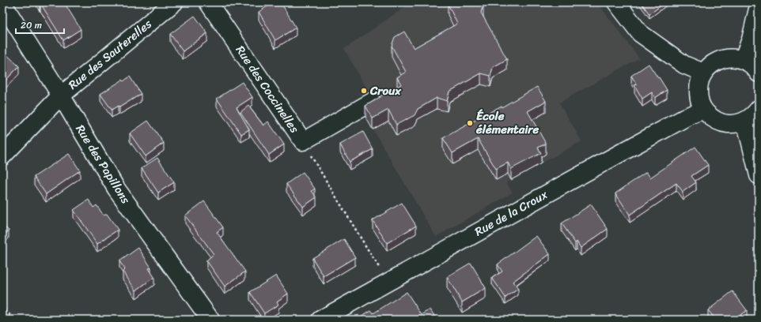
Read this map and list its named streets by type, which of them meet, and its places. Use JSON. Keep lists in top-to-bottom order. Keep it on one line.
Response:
{"streets":{"street":["Rue des Sauterelles","Rue des Coccinelles","Rue des Papillons","Rue de la Croux"]},"crossings":[["Rue des Sauterelles","Rue des Papillons"]],"places":["Croux","École élémentaire"],"scale_bar":"20 m"}
